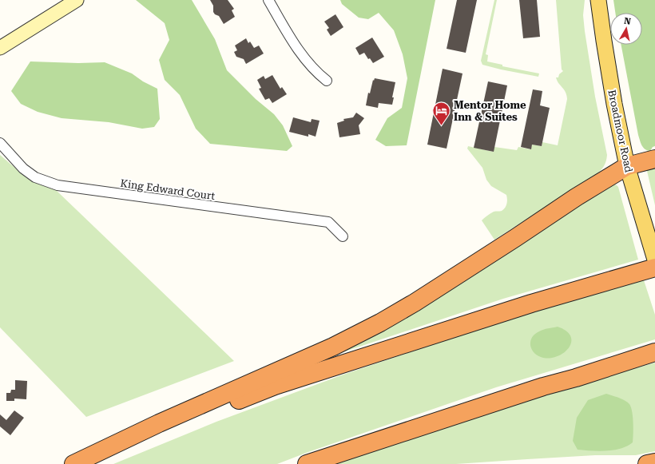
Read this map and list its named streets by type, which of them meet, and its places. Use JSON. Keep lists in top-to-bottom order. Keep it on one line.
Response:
{"streets":{"main road":["Broadmoor Road"],"street":["King Edward Court"]},"places":{"hotel":["Mentor Home Inn & Suites"]},"north":"top"}
